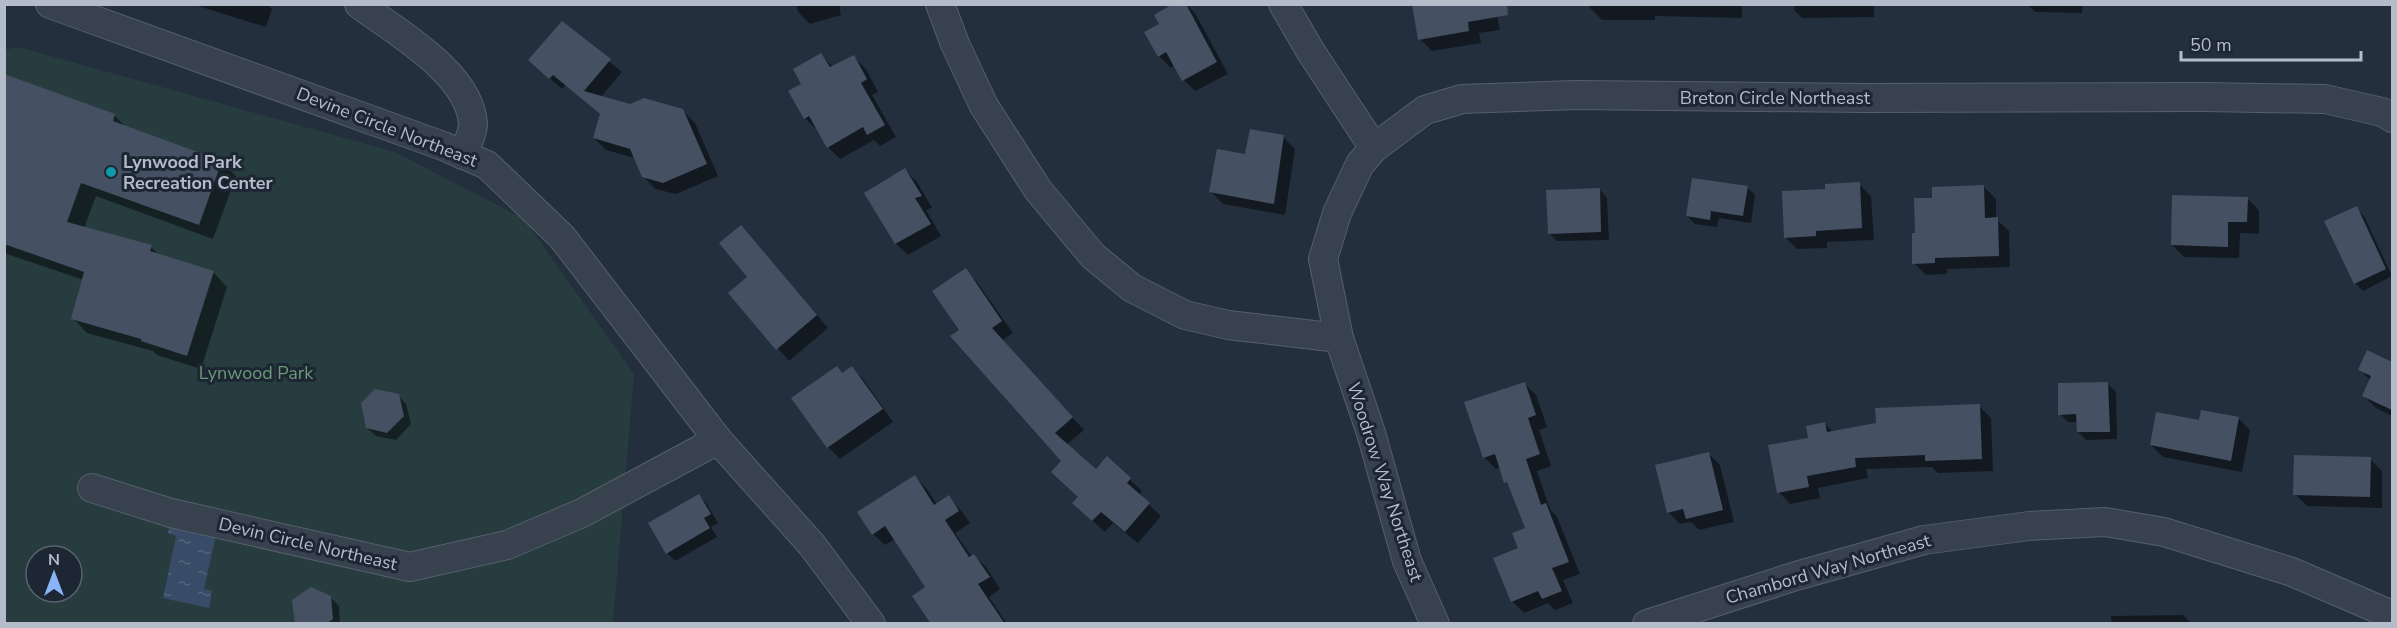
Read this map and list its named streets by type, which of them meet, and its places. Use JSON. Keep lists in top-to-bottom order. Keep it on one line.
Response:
{"streets":{"street":["Breton Circle Northeast","Devine Circle Northeast","Woodrow Way Northeast","Devin Circle Northeast","Chambord Way Northeast"]},"crossings":[["Breton Circle Northeast","Woodrow Way Northeast"],["Devine Circle Northeast","Devin Circle Northeast"]],"parks":["Lynwood Park"],"places":["Lynwood Park Recreation Center"],"scale_bar":"50 m","north":"top"}
